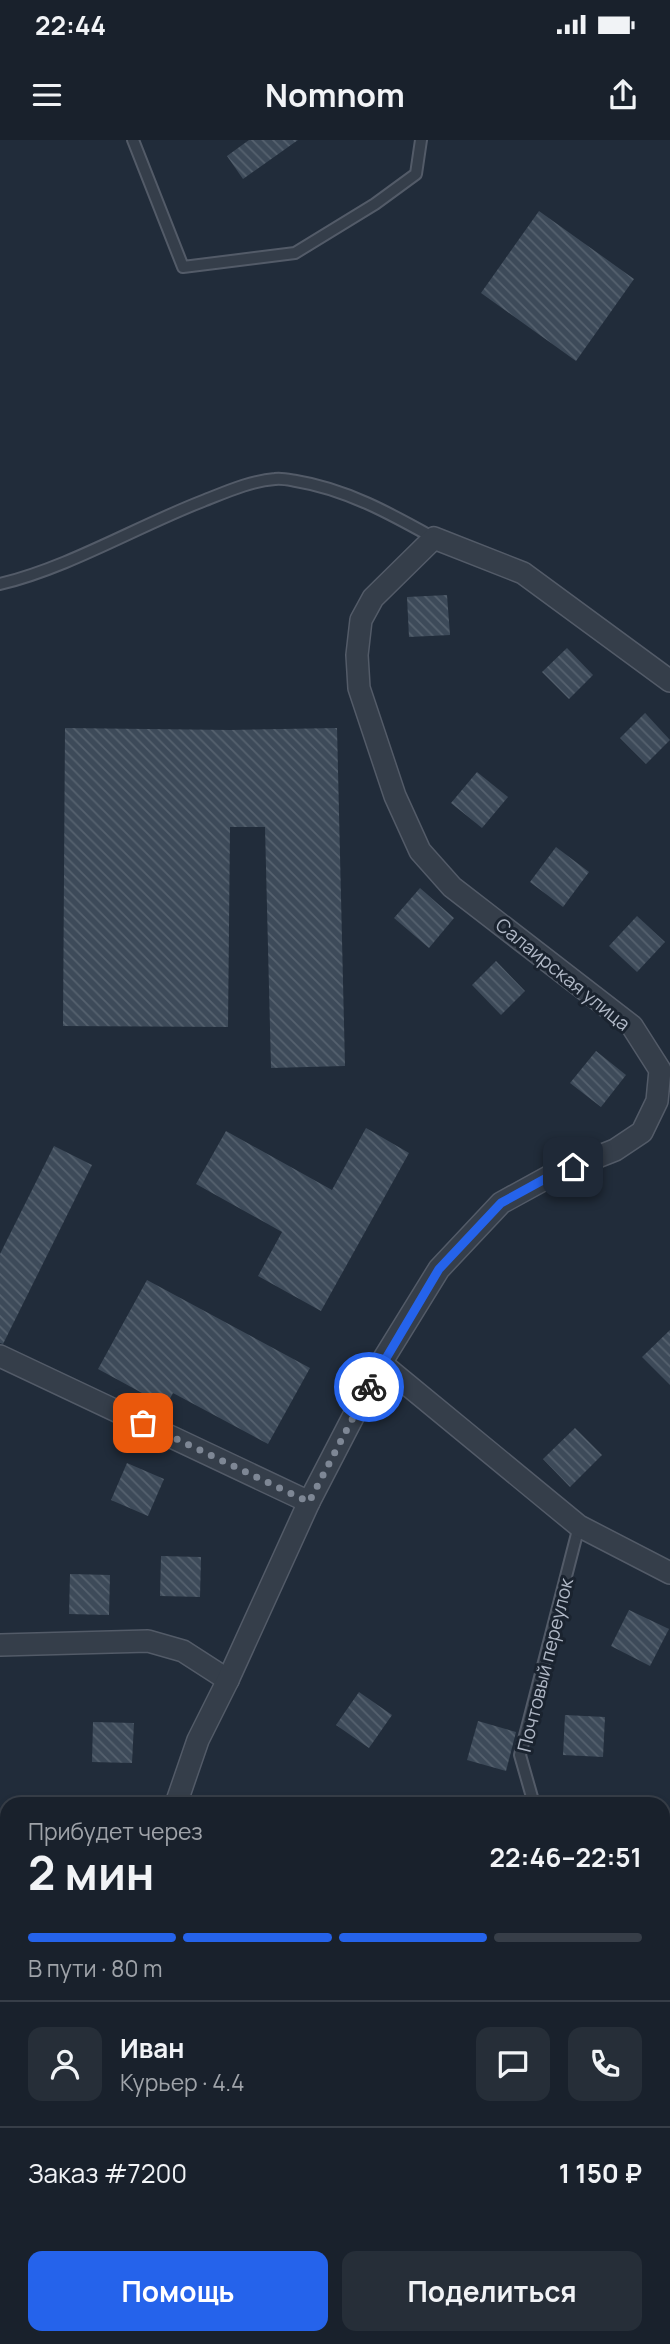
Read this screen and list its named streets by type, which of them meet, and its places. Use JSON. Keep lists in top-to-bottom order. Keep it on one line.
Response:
{"streets":{"street":["Салаирская улица"],"lane":["Почтовый переулок"]},"page":{"status":"22:44","header":"Nomnom","heading":["2 мин","Прибудет через","22:46–22:51"],"panel":["Иван","Курьер · 4.4","Заказ #7200","1 150 ₽"],"bar":"В пути · 80 m","buttons":["Помощь","Поделиться"]}}
